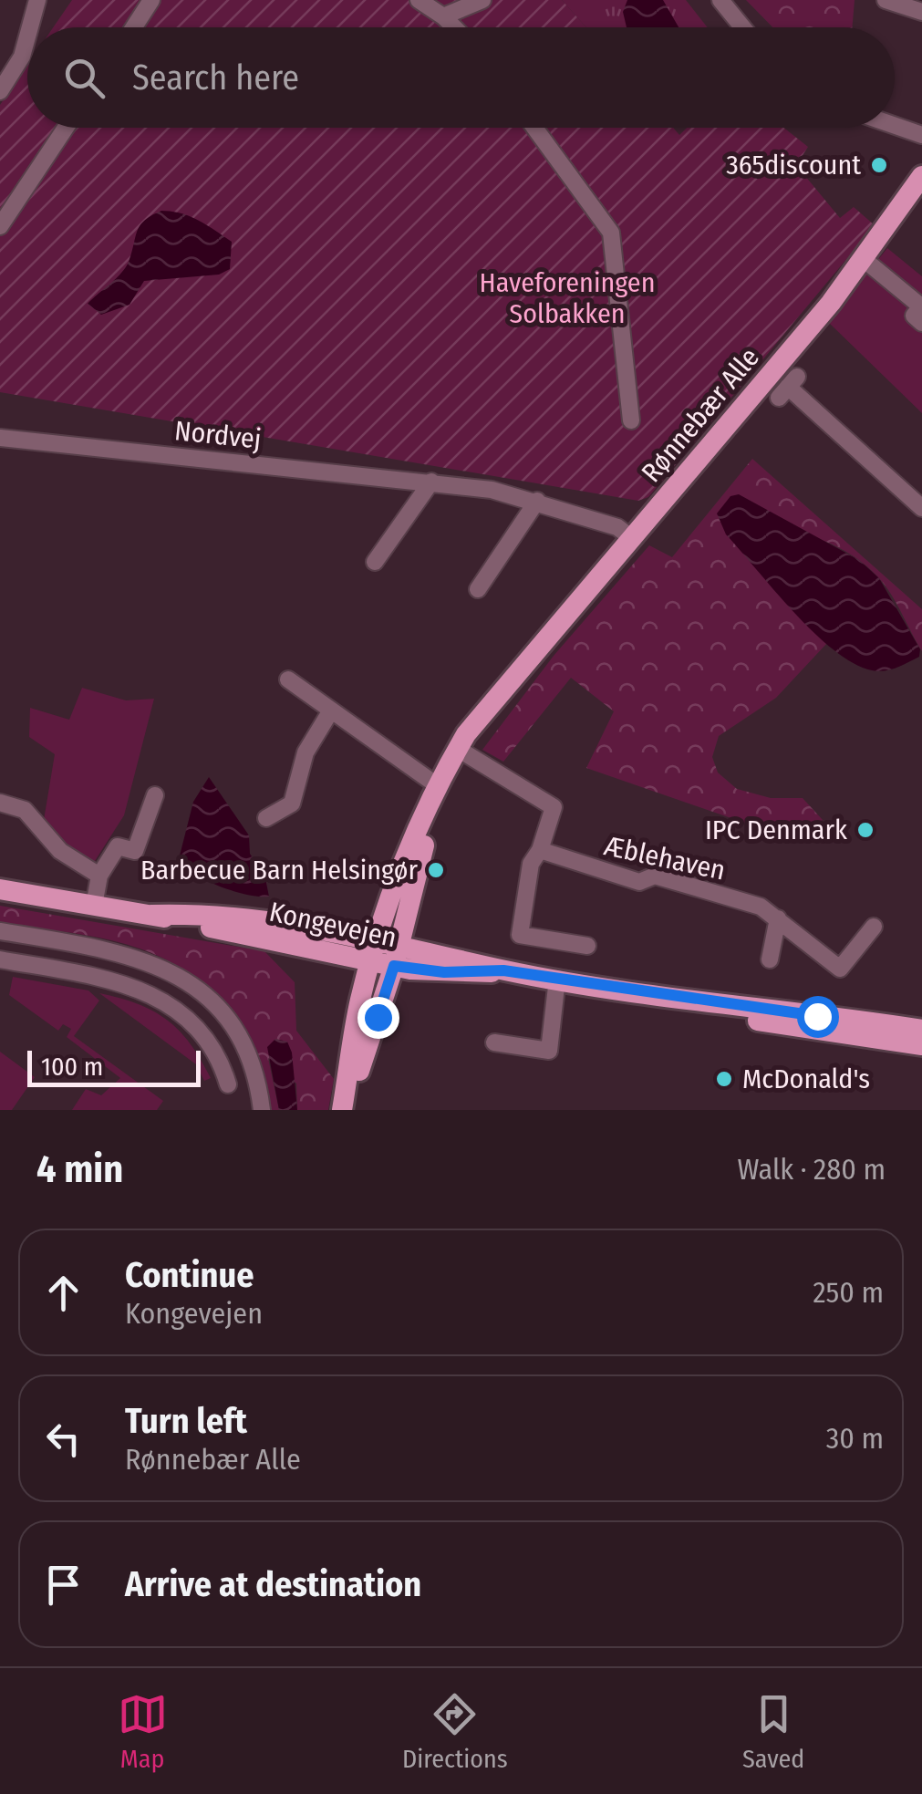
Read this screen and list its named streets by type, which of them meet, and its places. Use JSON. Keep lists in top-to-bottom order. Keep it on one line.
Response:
{"streets":{"main road":["Rønnebær Alle","Kongevejen"],"street":["Nordvej","Æblehaven"]},"crossings":[["Rønnebær Alle","Nordvej"],["Rønnebær Alle","Kongevejen"]],"parks":["Haveforeningen Solbakken"],"places":["365discount","IPC Denmark","Barbecue Barn Helsingør","McDonald's"],"scale_bar":"100 m","page":{"search":"Search here","scale":"100 m","heading":["4 min","Walk · 280 m"],"list":[["Continue","Kongevejen","250 m"],["Turn left","Rønnebær Alle","30 m"],"Arrive at destination"],"nav":["Map","Directions","Saved"]}}
